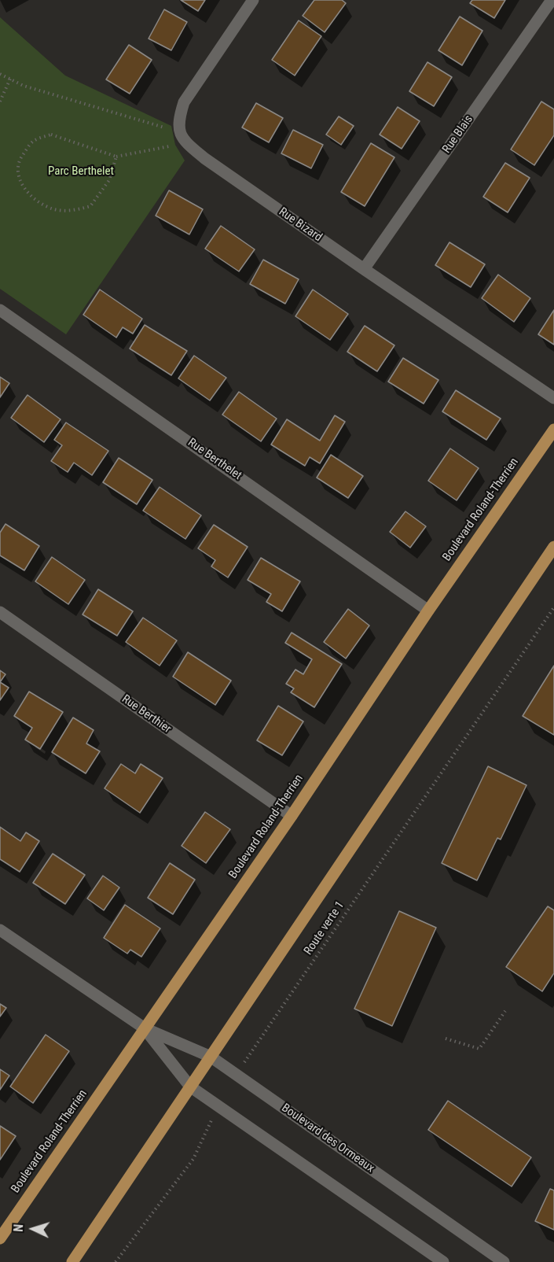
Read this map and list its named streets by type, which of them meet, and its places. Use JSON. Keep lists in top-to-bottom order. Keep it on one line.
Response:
{"streets":{"main road":["Boulevard Roland-Therrien"],"street":["Rue Blais","Rue Bizard","Rue Berthelet","Rue Berthier","Boulevard des Ormeaux"],"path":["Route verte 1"]},"crossings":[["Rue Blais","Rue Bizard"],["Rue Berthelet","Boulevard Roland-Therrien"],["Boulevard Roland-Therrien","Rue Berthier"],["Boulevard Roland-Therrien","Boulevard des Ormeaux"],["Route verte 1","Boulevard des Ormeaux"]],"parks":["Parc Berthelet"],"north":"left"}
